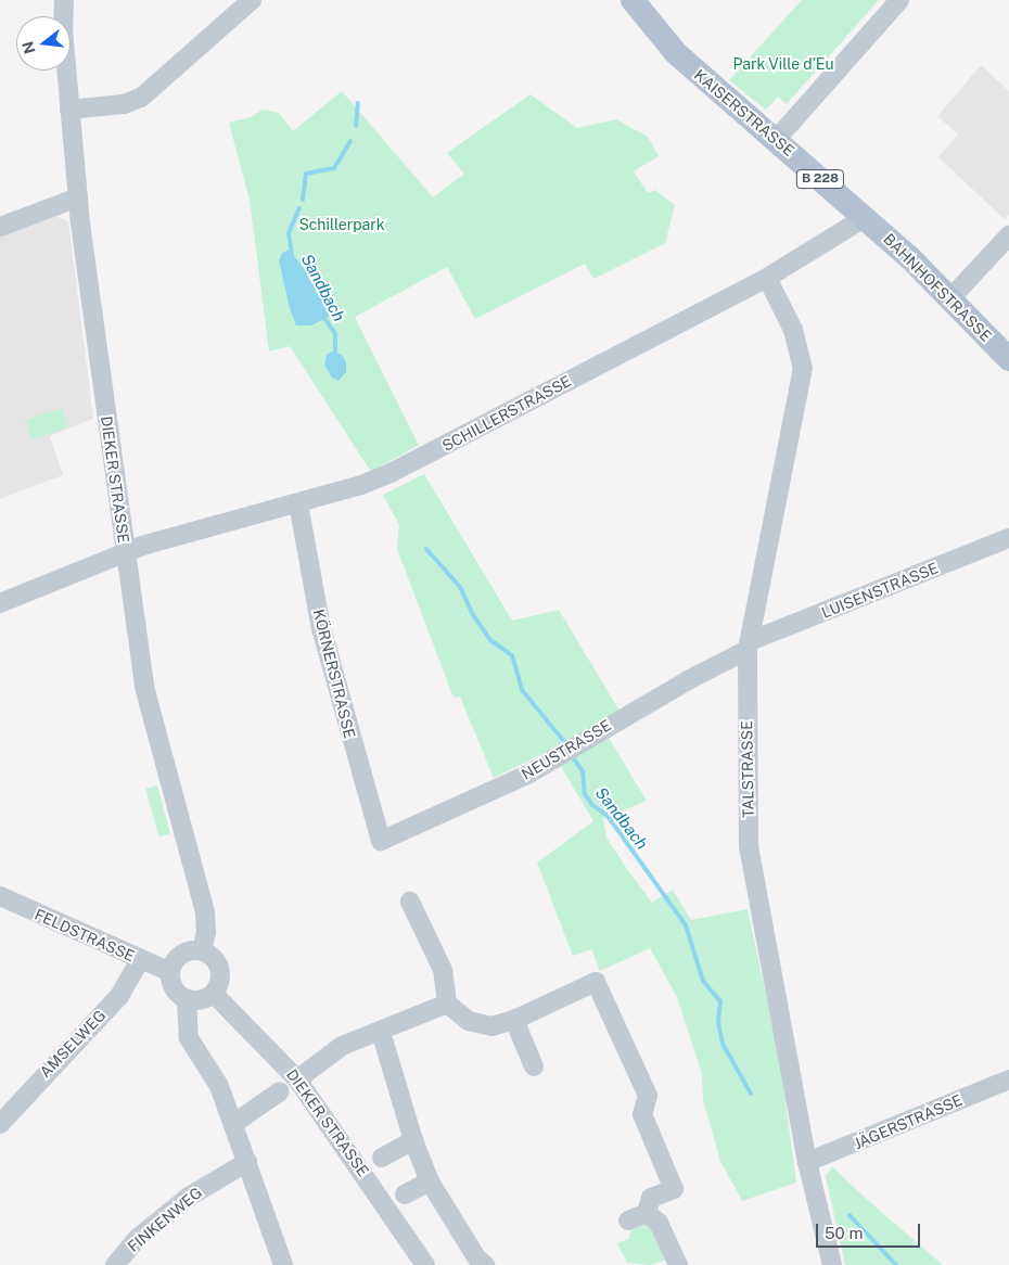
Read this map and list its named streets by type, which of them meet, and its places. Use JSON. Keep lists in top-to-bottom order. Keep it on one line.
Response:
{"streets":{"main road":["KAISERSTRASSE","B 228","BAHNHOFSTRASSE"],"street":["SCHILLERSTRASSE","DIEKER STRASSE","LUISENSTRASSE","KÖRNERSTRASSE","NEUSTRASSE","TALSTRASSE","FELDSTRASSE","AMSELWEG","JÄGERSTRASSE","FINKENWEG"]},"crossings":[["KAISERSTRASSE","BAHNHOFSTRASSE"],["KAISERSTRASSE","SCHILLERSTRASSE"],["BAHNHOFSTRASSE","SCHILLERSTRASSE"],["SCHILLERSTRASSE","DIEKER STRASSE"],["SCHILLERSTRASSE","KÖRNERSTRASSE"],["SCHILLERSTRASSE","TALSTRASSE"],["DIEKER STRASSE","FELDSTRASSE"],["LUISENSTRASSE","NEUSTRASSE"],["LUISENSTRASSE","TALSTRASSE"],["KÖRNERSTRASSE","NEUSTRASSE"],["NEUSTRASSE","TALSTRASSE"],["TALSTRASSE","JÄGERSTRASSE"],["FELDSTRASSE","AMSELWEG"]],"water":["Sandbach"],"parks":["Park Ville d’Eu","Schillerpark"],"scale_bar":"50 m","north":"left"}
